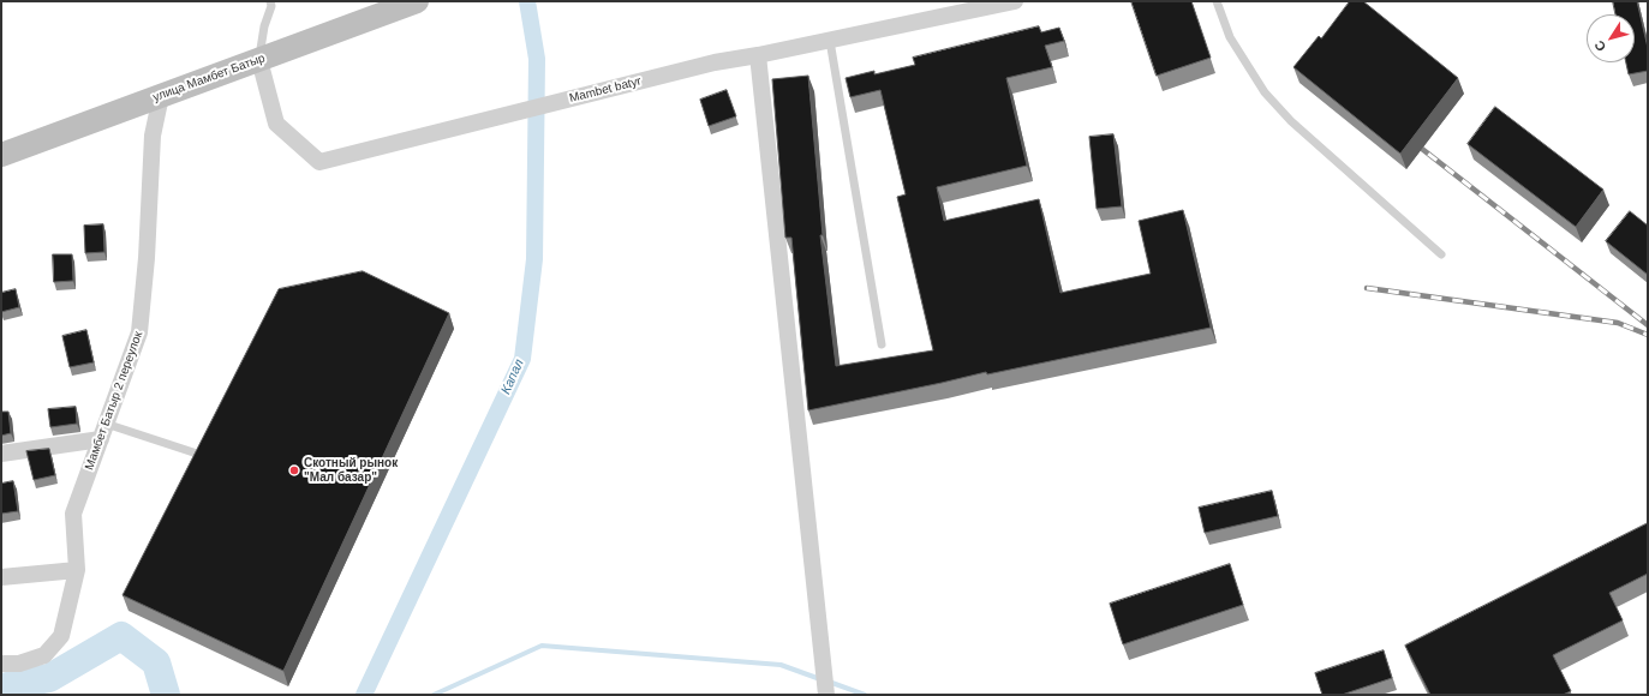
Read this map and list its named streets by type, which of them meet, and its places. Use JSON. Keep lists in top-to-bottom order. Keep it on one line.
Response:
{"streets":{"main road":["улица Мамбет Батыр"],"street":["Mambet batyr","Мамбет Батыр 2 переулок"]},"crossings":[["улица Мамбет Батыр","Mambet batyr"],["улица Мамбет Батыр","Мамбет Батыр 2 переулок"]],"water":["Капал"],"places":["Скотный рынок \"Мал базар\""],"north":"bottom left"}
